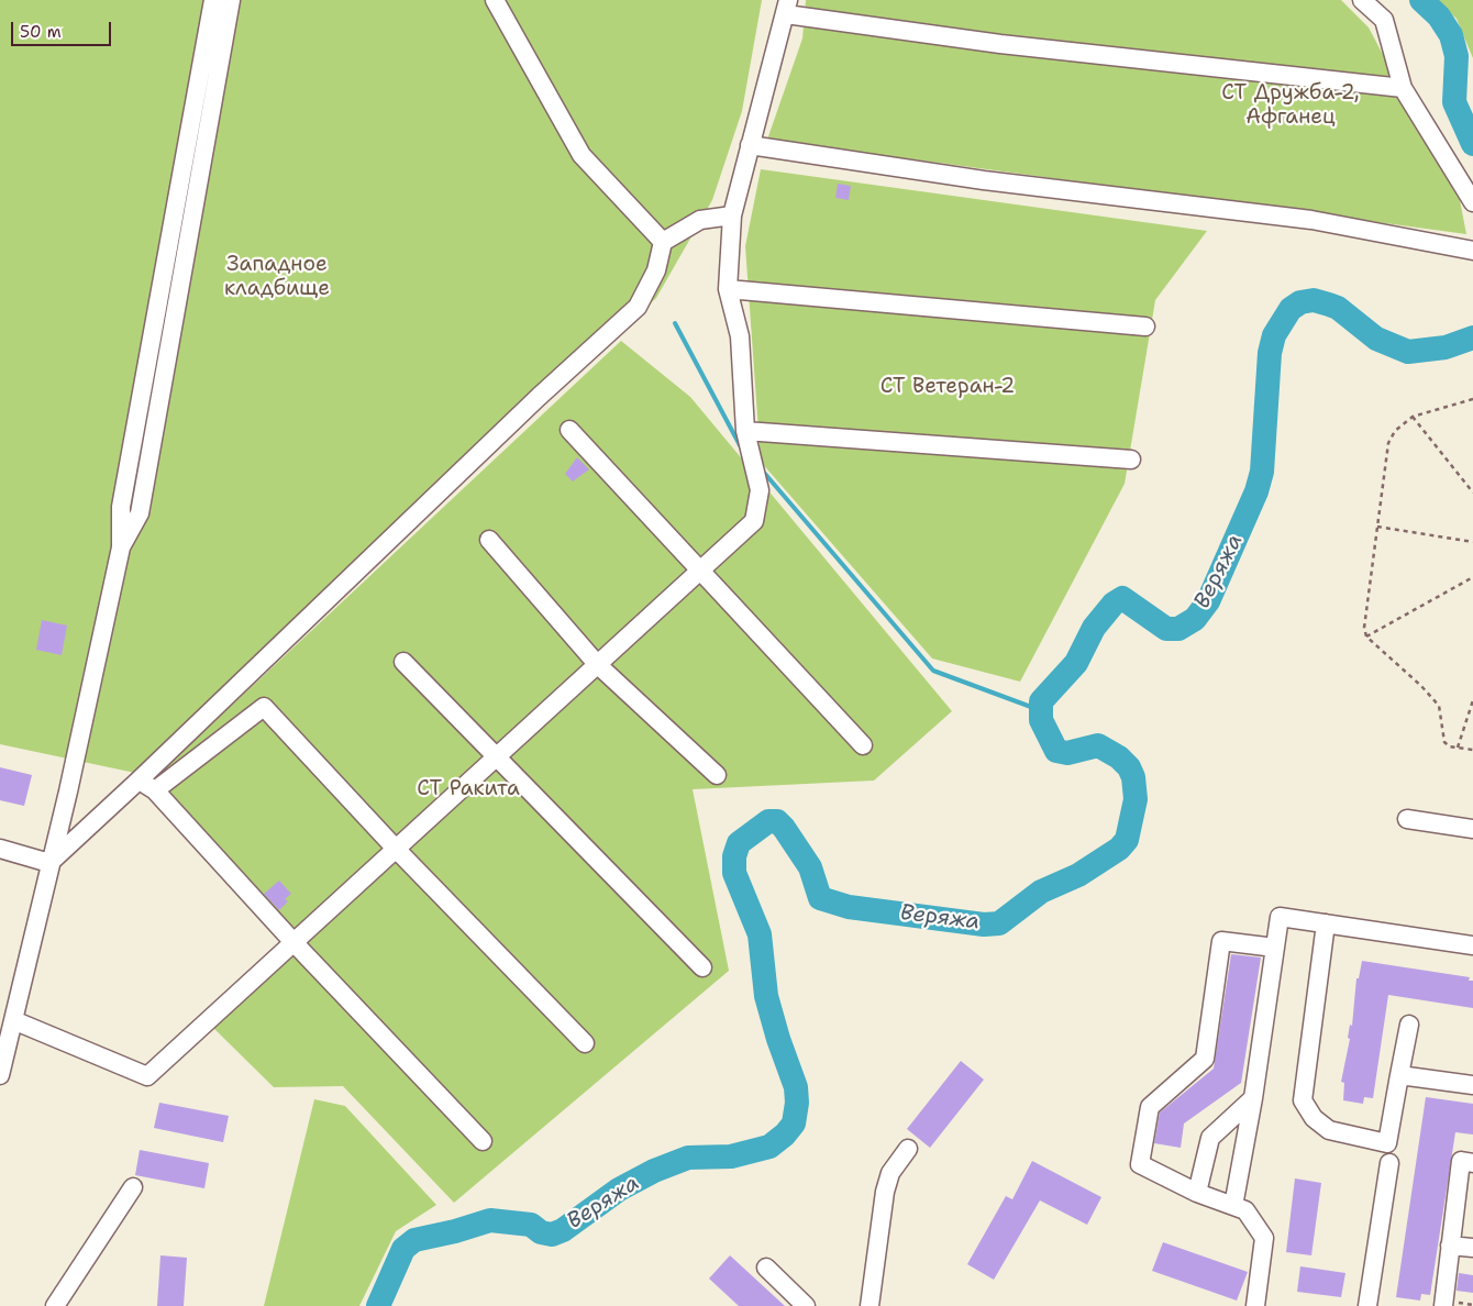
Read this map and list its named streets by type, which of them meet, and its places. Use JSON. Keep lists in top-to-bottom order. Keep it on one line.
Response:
{"water":["Веряжа"],"parks":["СТ Дружба-2, Афганец","Западное кладбище","СТ Ветеран-2","СТ Ракита"],"scale_bar":"50 m"}
